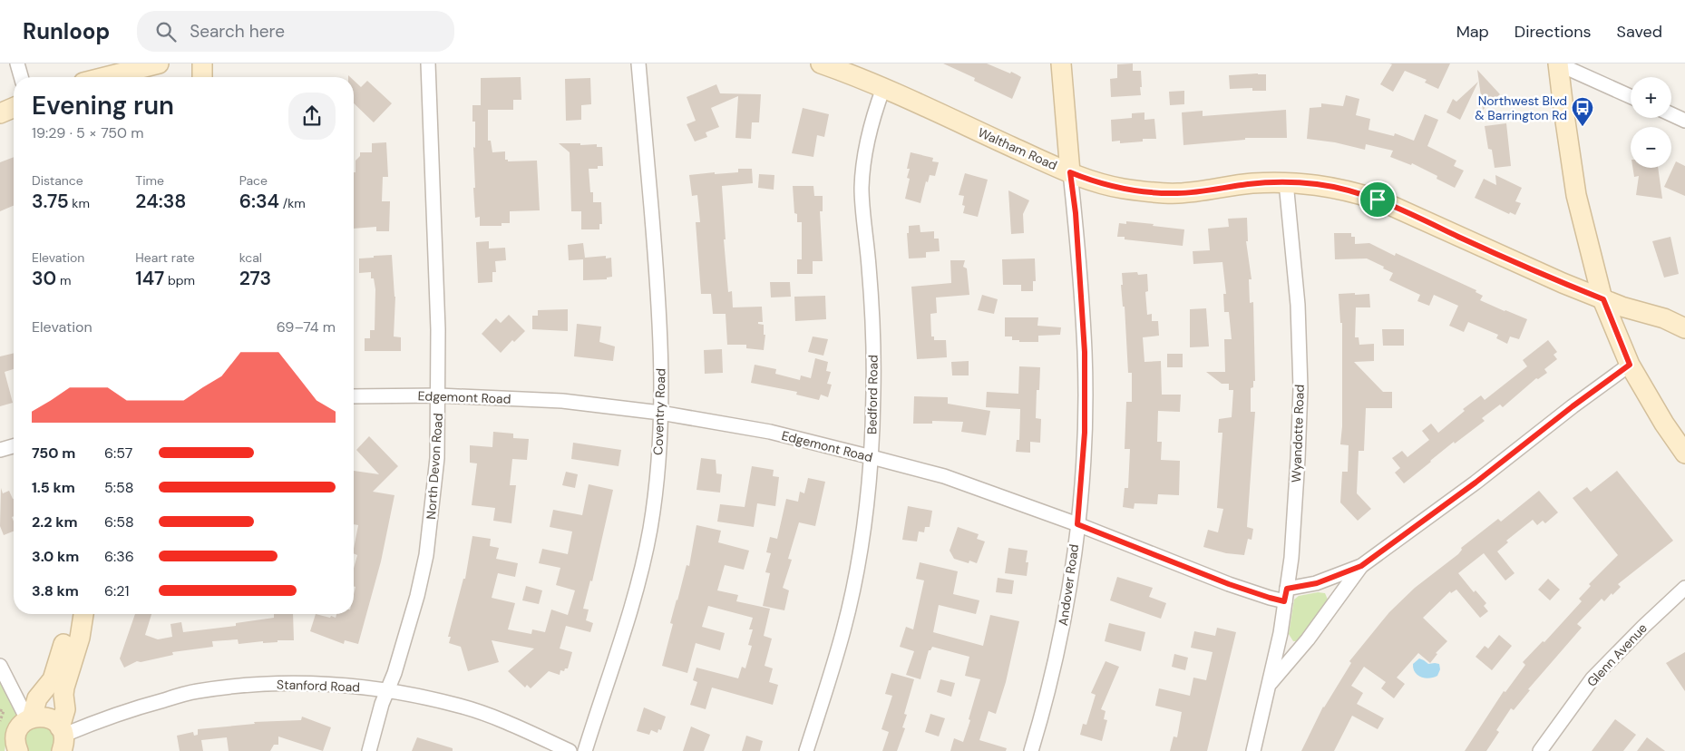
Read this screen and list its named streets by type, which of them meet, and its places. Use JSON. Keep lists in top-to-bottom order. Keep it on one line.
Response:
{"streets":{"street":["Waltham Road","Bedford Road","Edgemont Road","Coventry Road","Wyandotte Road","North Devon Road","Andover Road","Glenn Avenue","Stanford Road"]},"crossings":[["Waltham Road","Bedford Road"],["Waltham Road","Wyandotte Road"],["Waltham Road","Andover Road"],["Bedford Road","Edgemont Road"],["Edgemont Road","Coventry Road"],["Edgemont Road","Wyandotte Road"],["Edgemont Road","North Devon Road"],["Edgemont Road","Andover Road"],["North Devon Road","Stanford Road"]],"places":{"bus stop":["Northwest Blvd & Barrington Rd"]},"page":{"header":"Runloop","search":"Search here","nav":["Map","Directions","Saved"],"map_buttons":["+","−"],"heading":["Evening run","19:29 · 5 × 750 m"],"stats":[["Distance","3.75 km"],["Time","24:38"],["Pace","6:34 /km"],["Elevation","30 m"],["Heart rate","147 bpm"],["kcal","273"]],"chart":["Elevation","69–74 m"],"list":[{"name":"750 m","note":"6:57"},{"name":"1.5 km","note":"5:58"},{"name":"2.2 km","note":"6:58"},{"name":"3.0 km","note":"6:36"},{"name":"3.8 km","note":"6:21"}]}}
